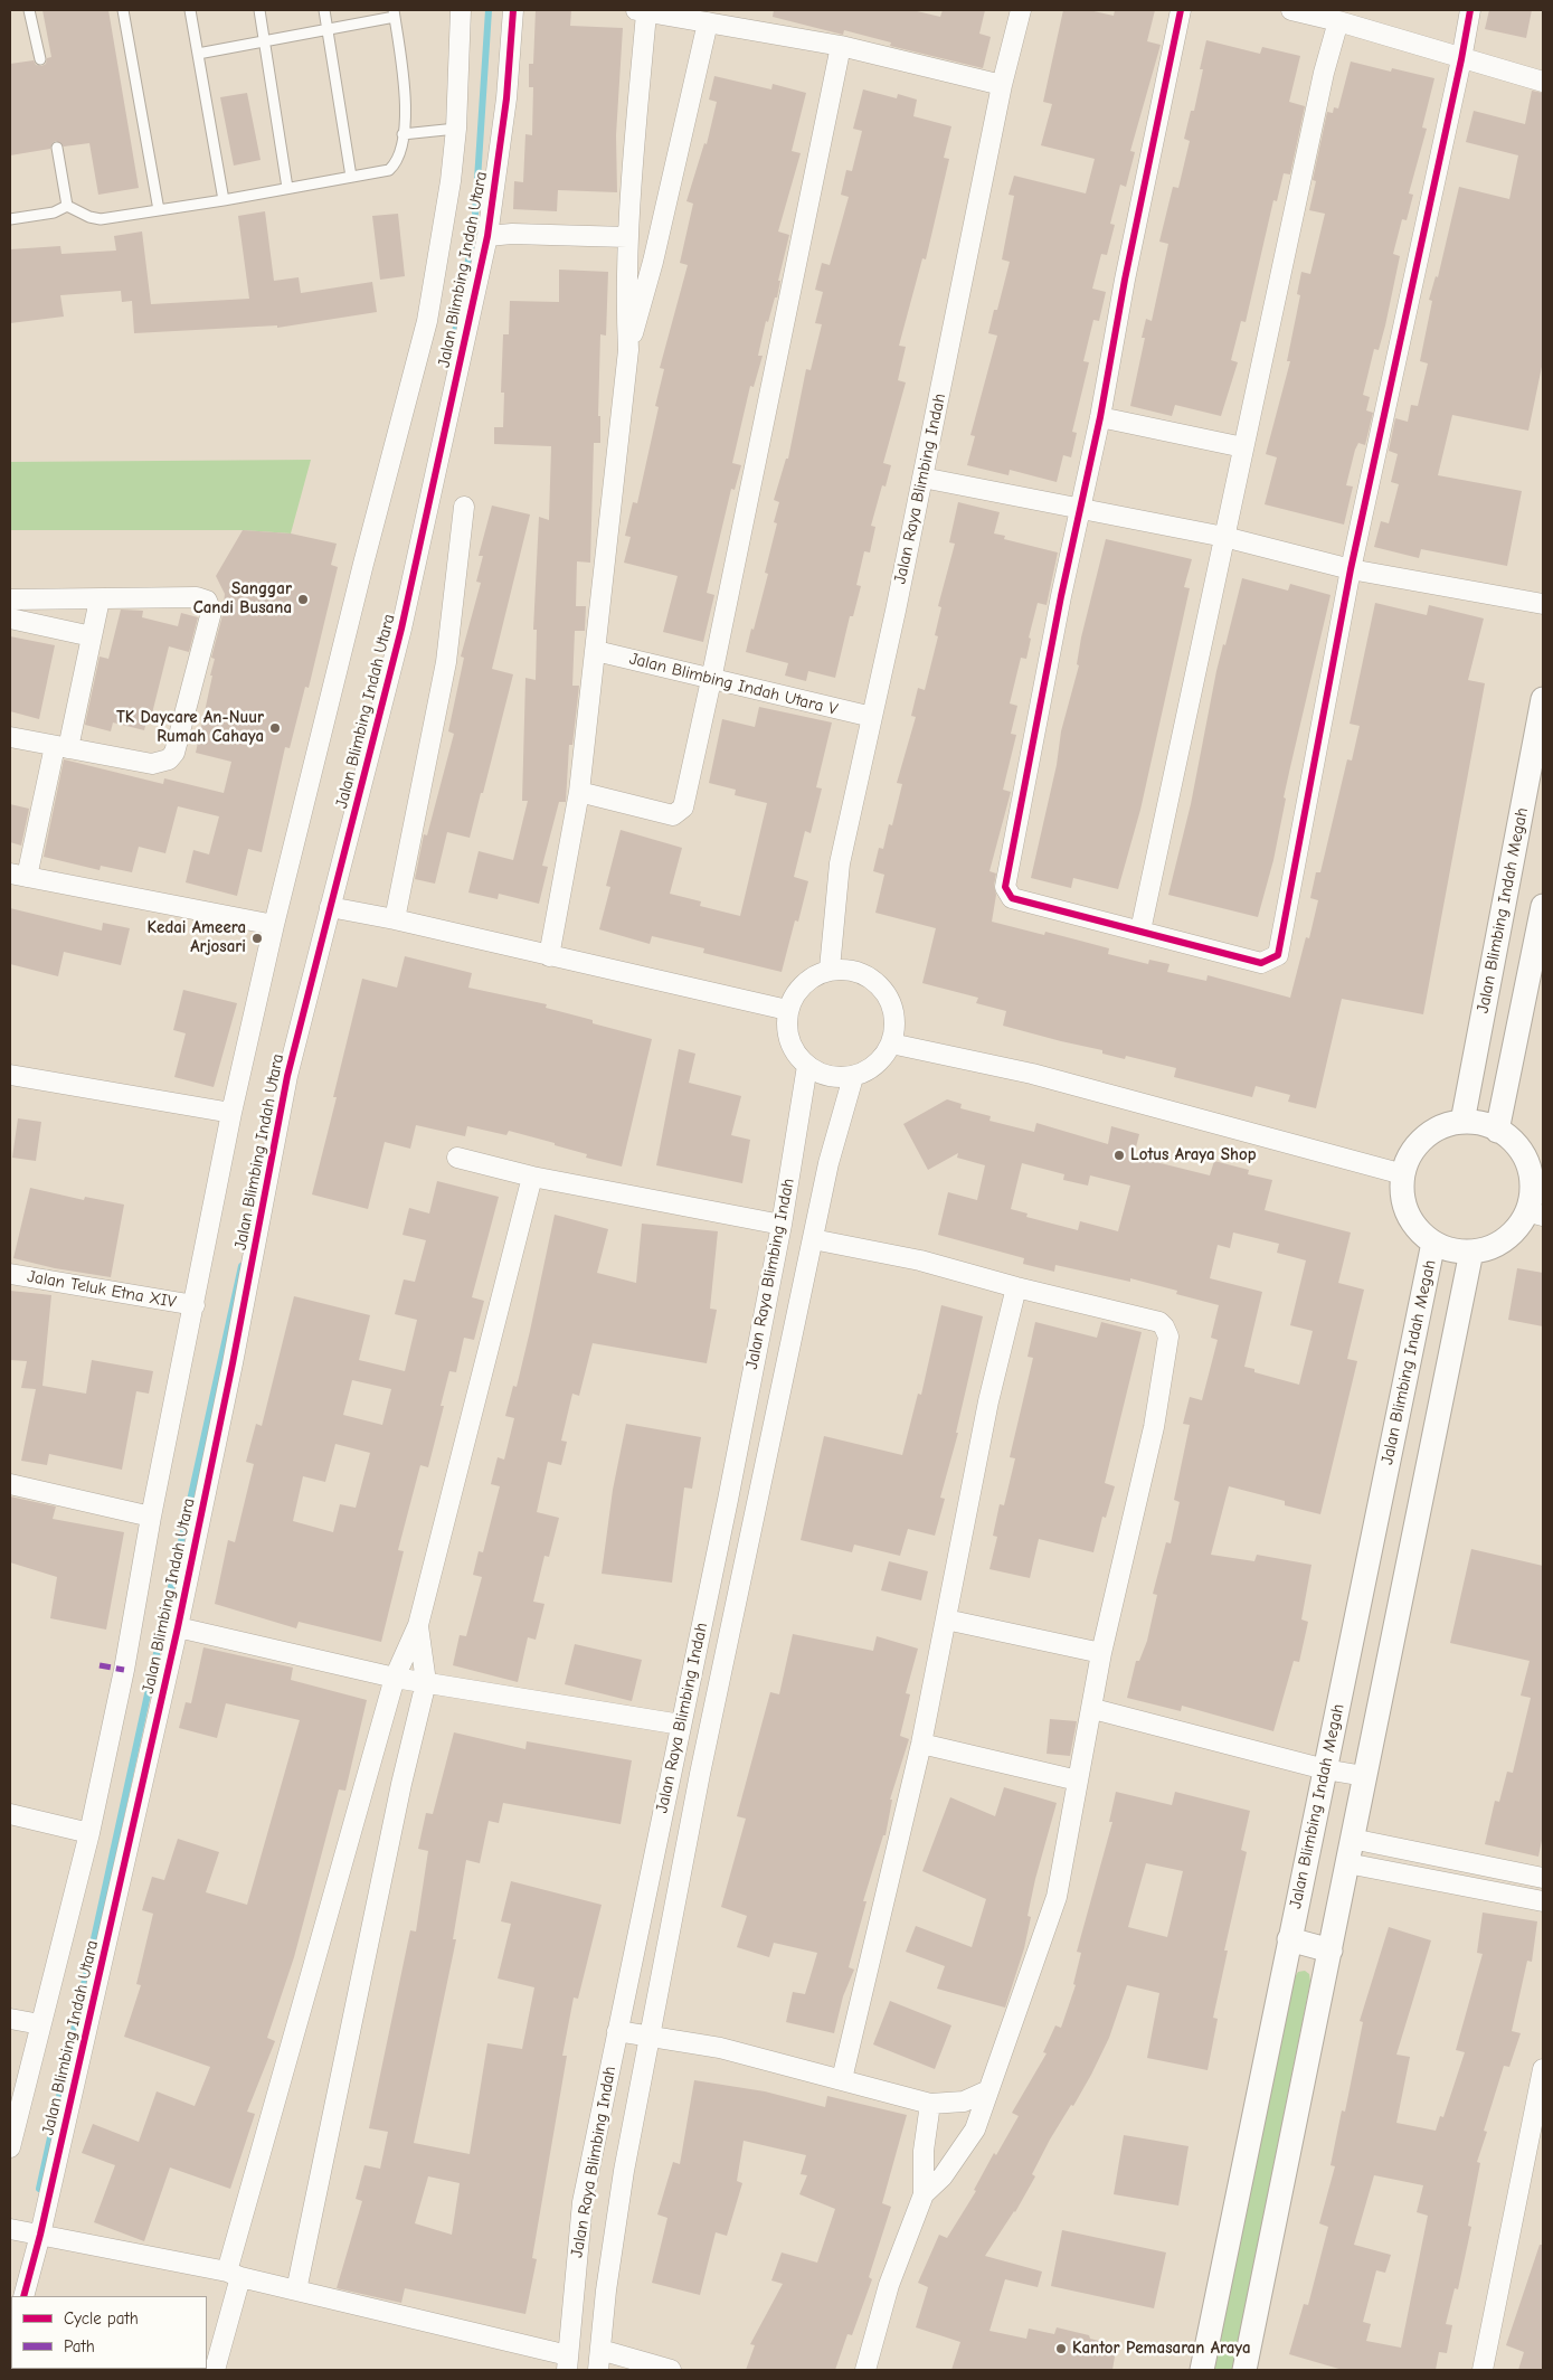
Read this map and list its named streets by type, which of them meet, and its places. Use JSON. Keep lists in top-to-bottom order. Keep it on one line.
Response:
{"streets":{"street":["Jalan Blimbing Indah Utara","Jalan Raya Blimbing Indah","Jalan Blimbing Indah Utara V","Jalan Blimbing Indah Megah","Jalan Teluk Etna XIV"]},"crossings":[["Jalan Blimbing Indah Utara","Jalan Teluk Etna XIV"],["Jalan Raya Blimbing Indah","Jalan Blimbing Indah Utara V"]],"places":["Sanggar Candi Busana","TK Daycare An-Nuur Rumah Cahaya","Kedai Ameera Arjosari","Lotus Araya Shop","Kantor Pemasaran Araya"],"legend":["Cycle path","Path"]}
